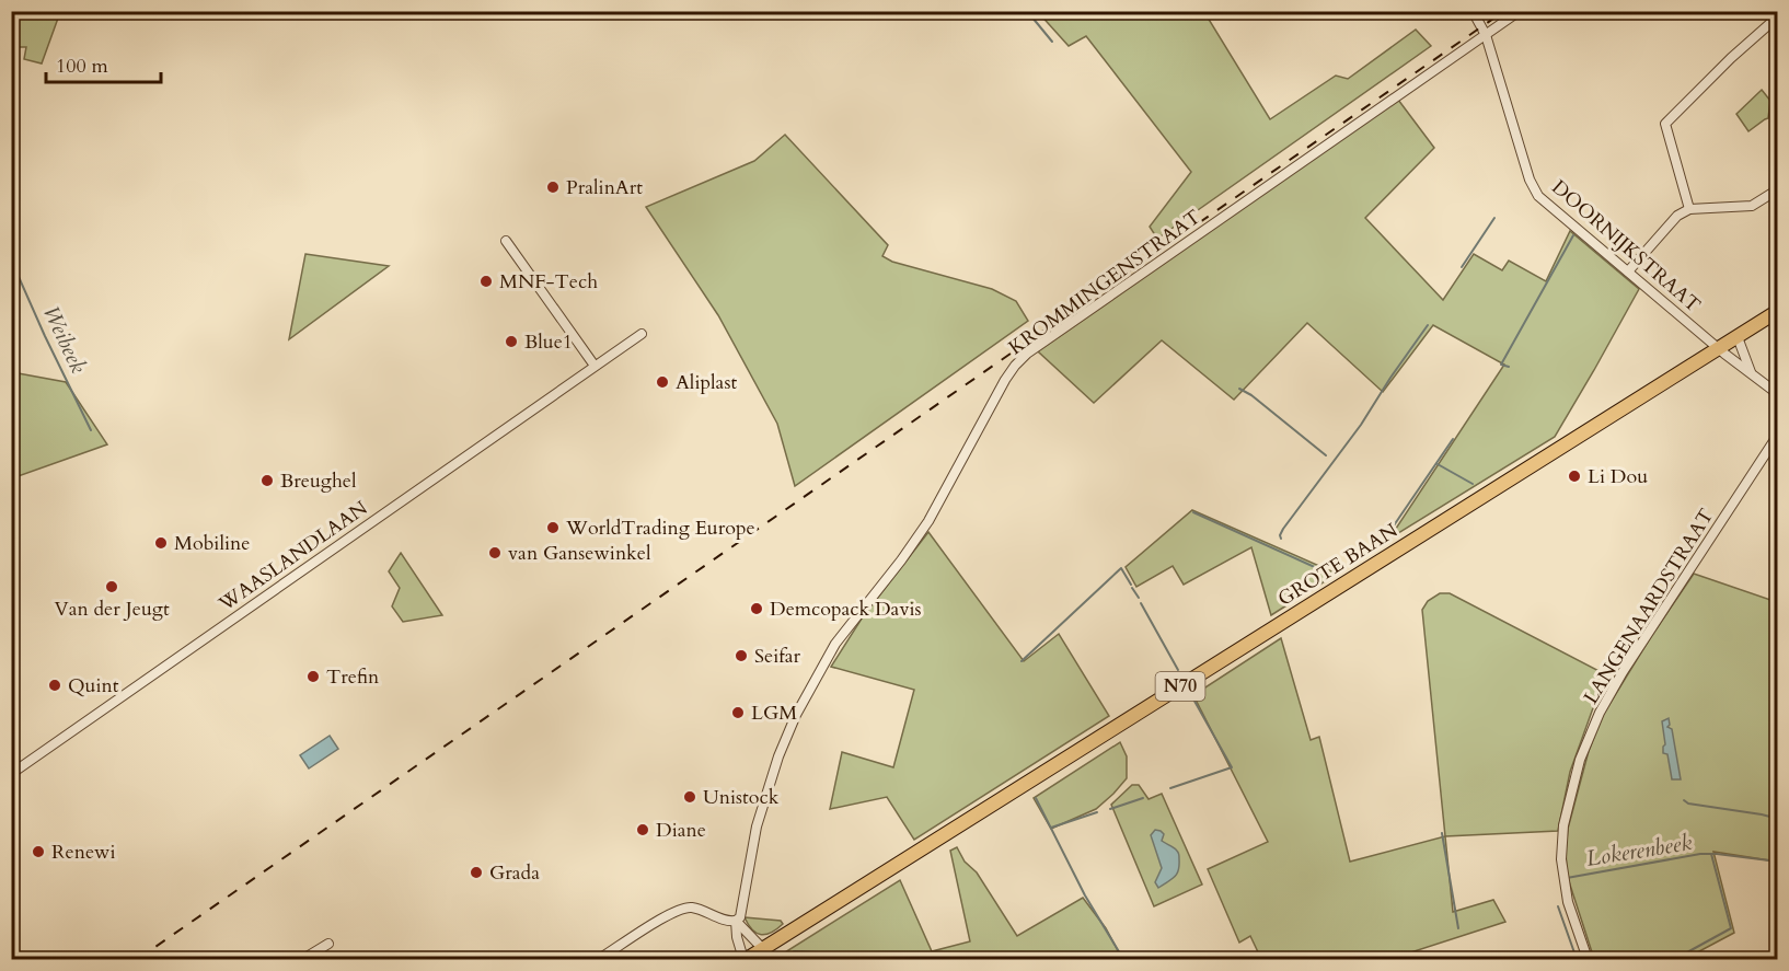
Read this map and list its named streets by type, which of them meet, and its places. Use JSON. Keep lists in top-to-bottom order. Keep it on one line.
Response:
{"streets":{"main road":["GROTE BAAN","N70"],"street":["DOORNIJKSTRAAT","KROMMINGENSTRAAT","WAASLANDLAAN","LANGENAARDSTRAAT"]},"crossings":[["DOORNIJKSTRAAT","KROMMINGENSTRAAT"],["DOORNIJKSTRAAT","GROTE BAAN"],["GROTE BAAN","N70"]],"water":["Weibeek","Lokerenbeek"],"places":["PralinArt","MNF-Tech","Blue1","Aliplast","Li Dou","Breughel","WorldTrading Europe","Mobiline","van Gansewinkel","Van der Jeugt","Demcopack Davis","Seifar","Trefin","Quint","LGM","Unistock","Diane","Renewi","Grada"],"scale_bar":"100 m"}
